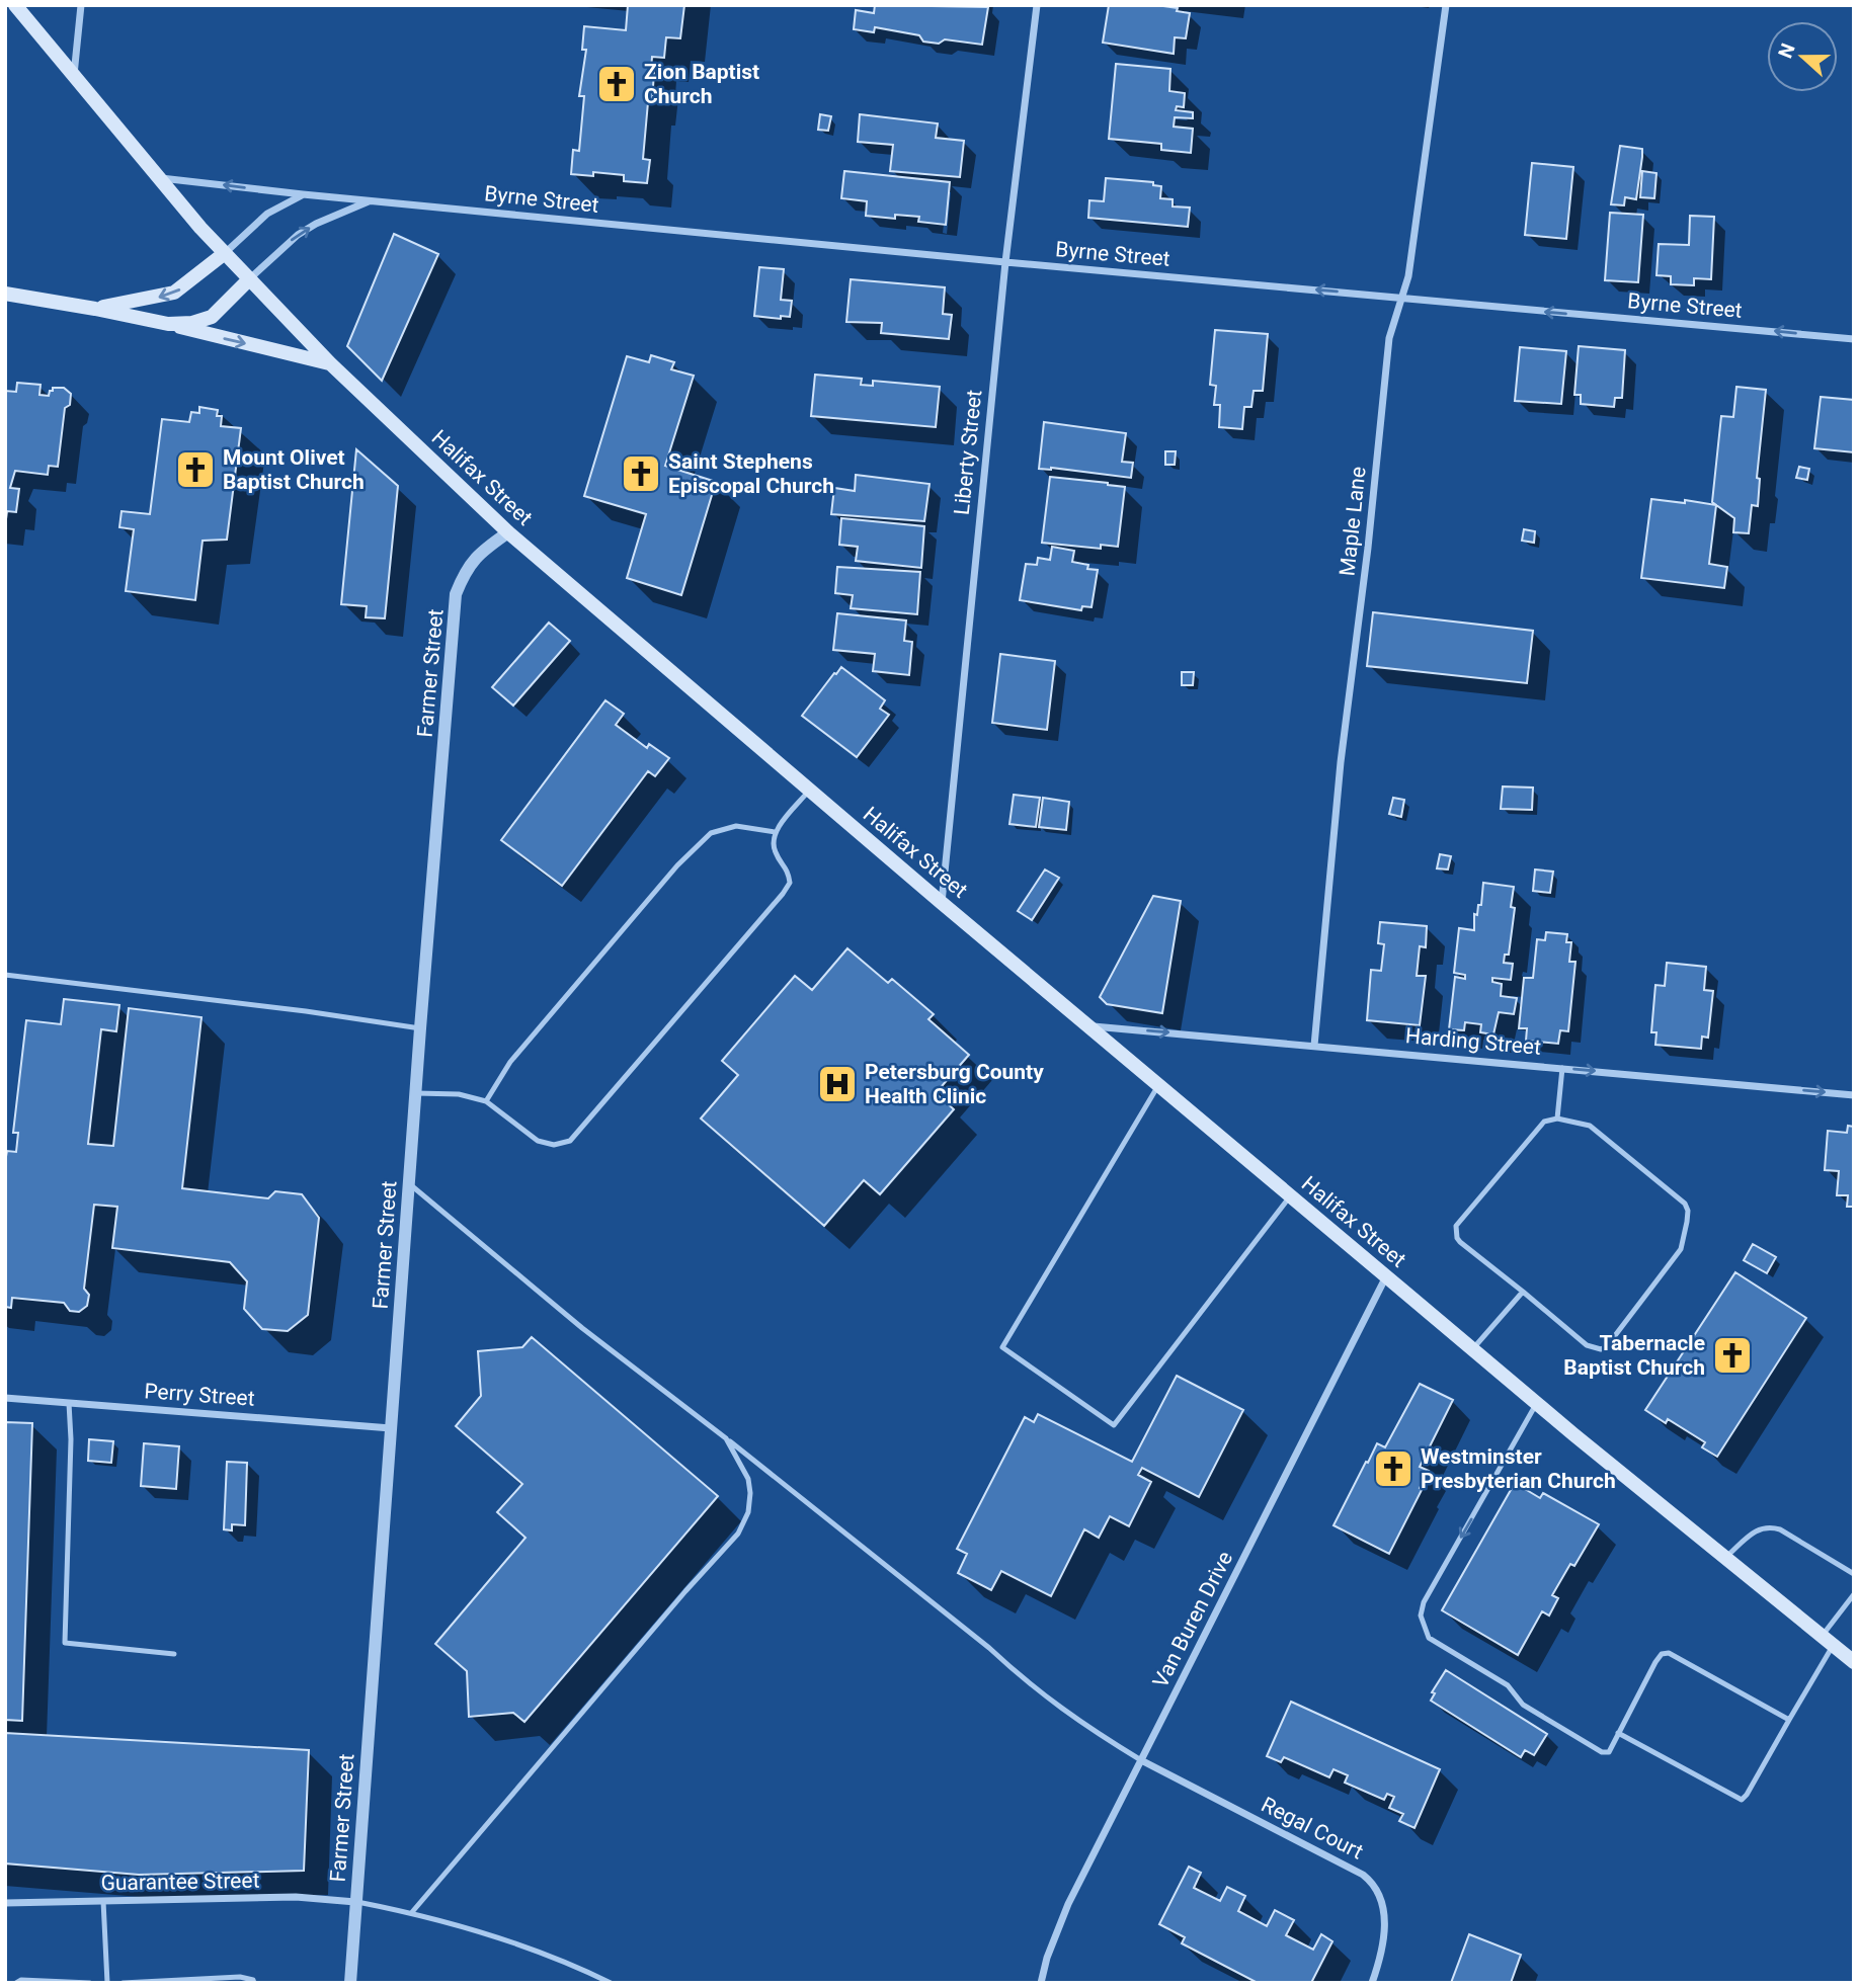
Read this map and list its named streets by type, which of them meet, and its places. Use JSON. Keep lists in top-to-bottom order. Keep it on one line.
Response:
{"streets":{"main road":["Halifax Street"],"street":["Byrne Street","Liberty Street","Maple Lane","Farmer Street","Harding Street","Perry Street","Van Buren Drive","Regal Court","Guarantee Street"]},"crossings":[["Byrne Street","Liberty Street"],["Byrne Street","Halifax Street"],["Byrne Street","Maple Lane"],["Liberty Street","Halifax Street"],["Halifax Street","Farmer Street"],["Halifax Street","Harding Street"],["Halifax Street","Van Buren Drive"],["Maple Lane","Harding Street"],["Farmer Street","Perry Street"],["Farmer Street","Guarantee Street"],["Van Buren Drive","Regal Court"]],"one_way":["Harding Street"],"places":{"church":["Zion Baptist Church","Mount Olivet Baptist Church","Saint Stephens Episcopal Church","Tabernacle Baptist Church","Westminster Presbyterian Church"],"hospital":["Petersburg County Health Clinic"]},"north":"left"}
